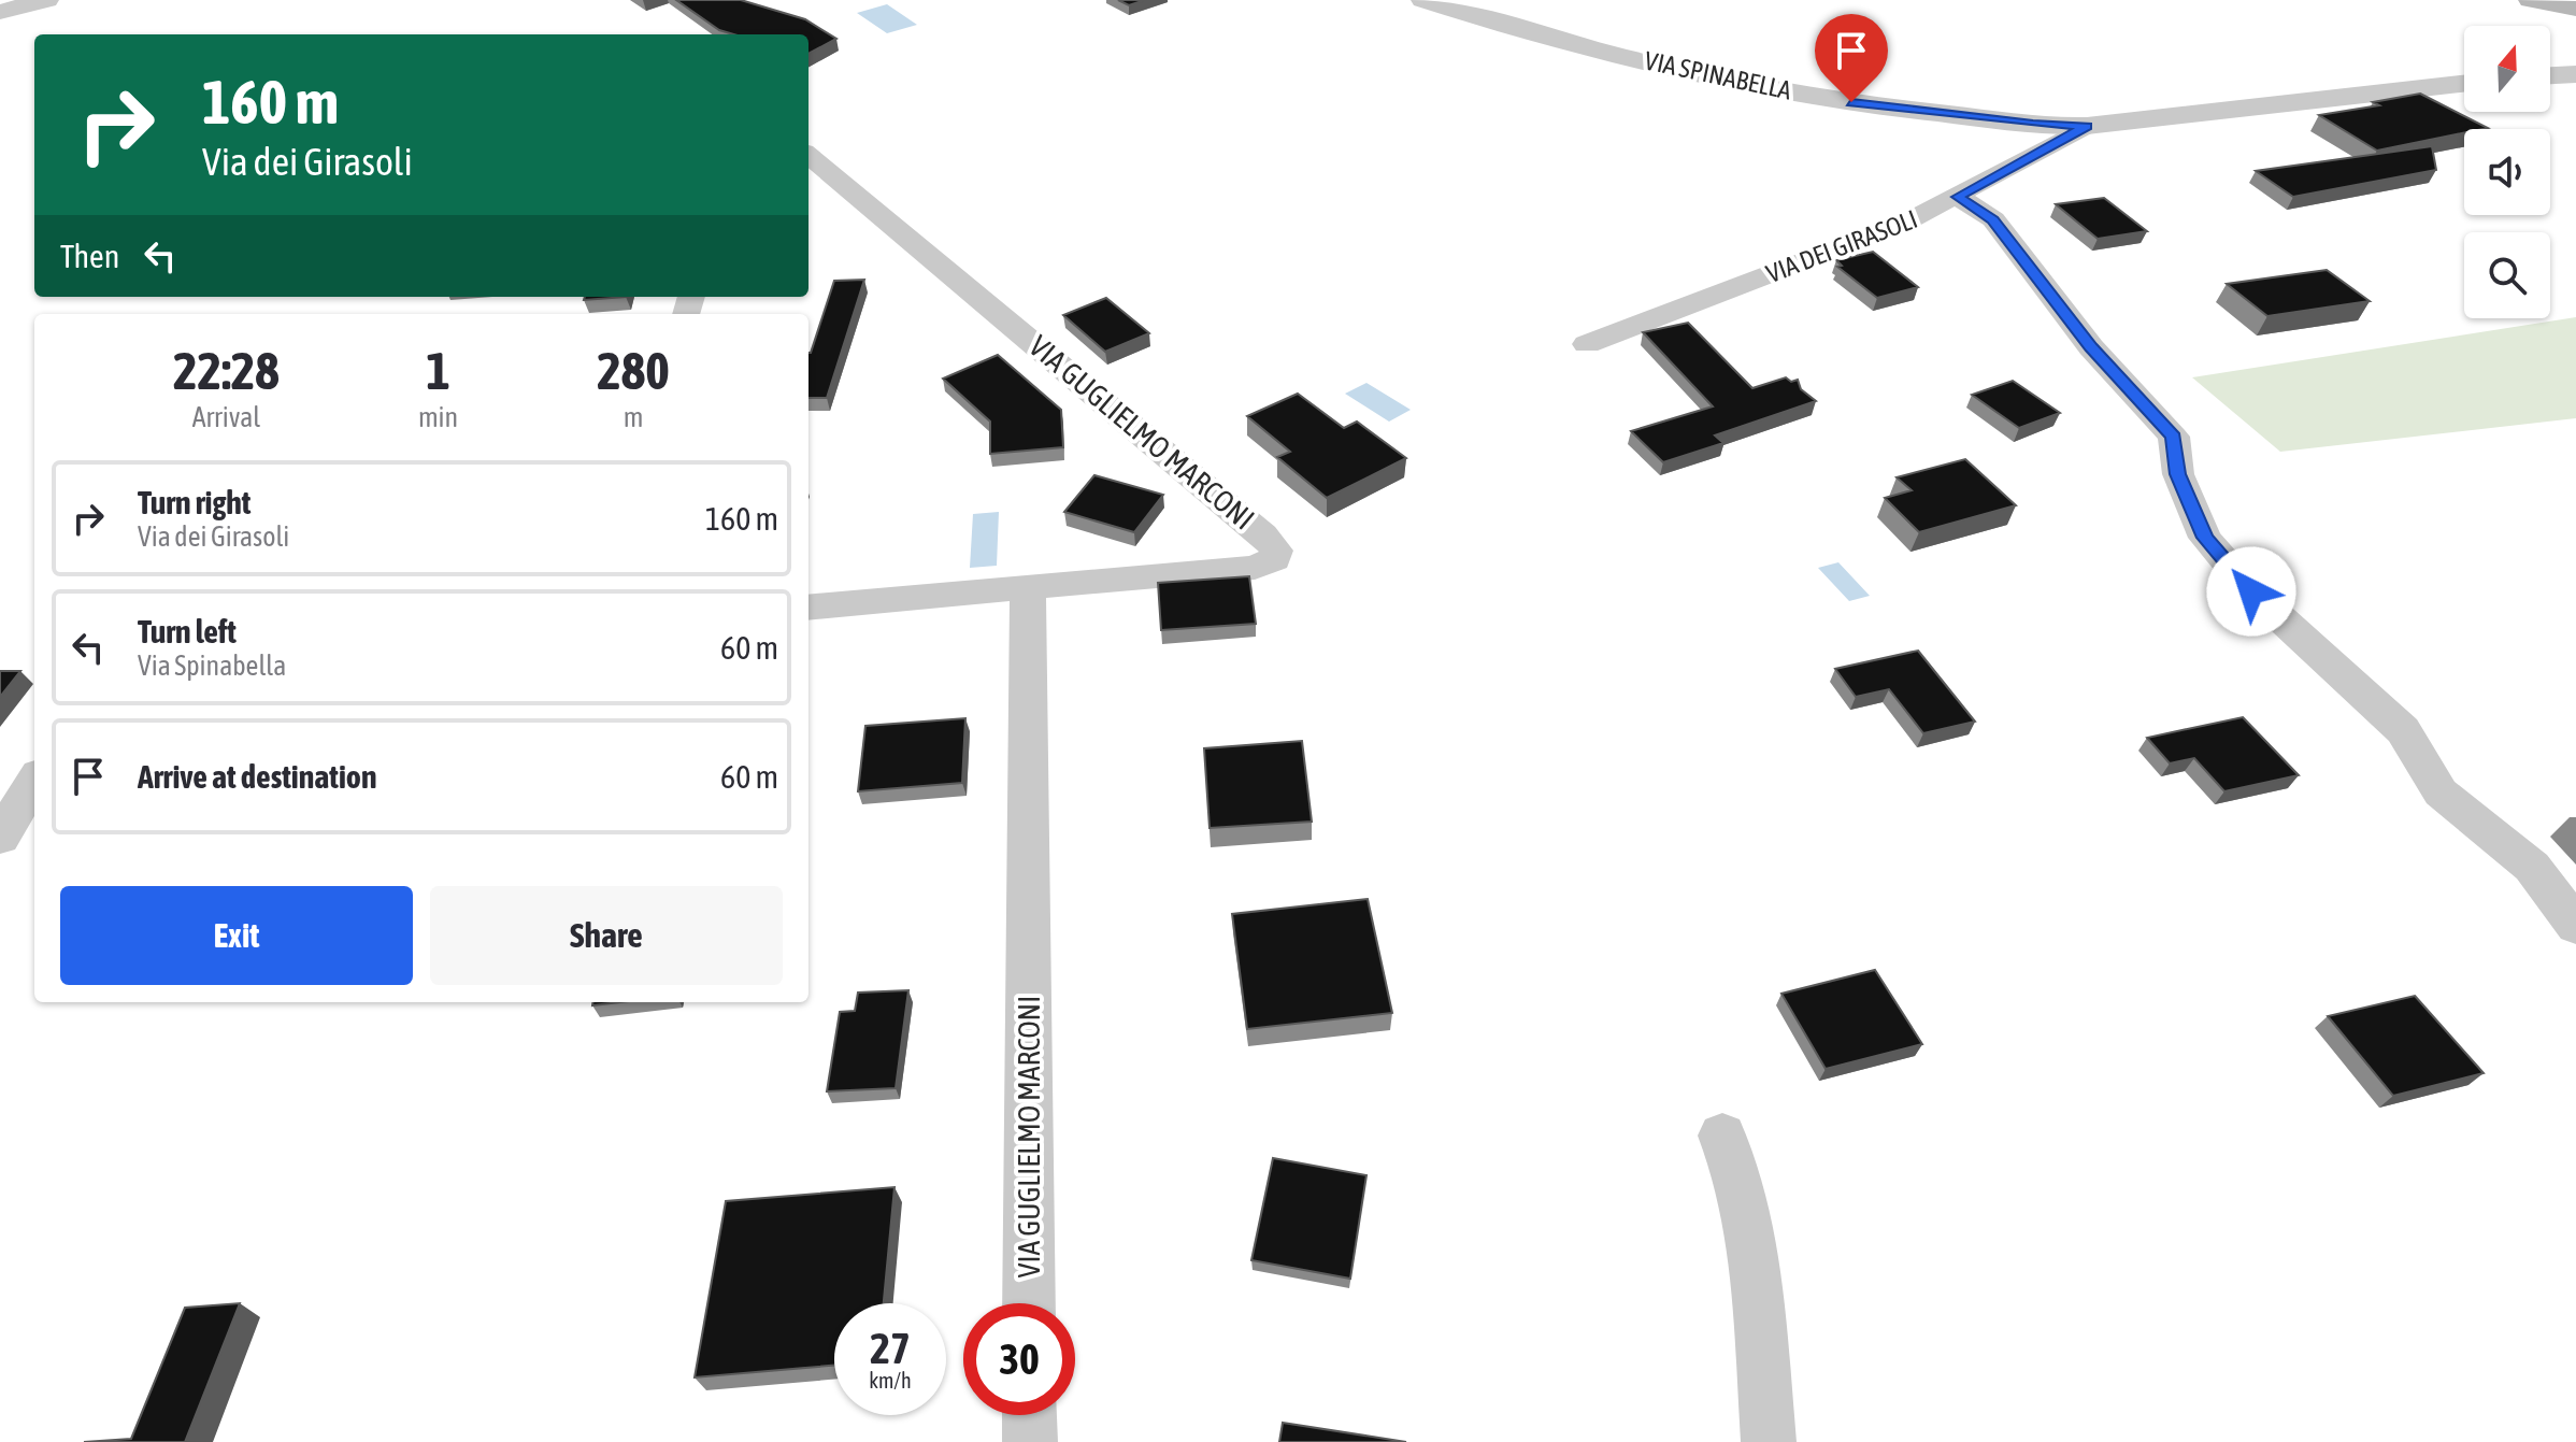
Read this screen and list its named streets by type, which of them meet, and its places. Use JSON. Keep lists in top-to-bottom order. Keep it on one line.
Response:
{"streets":{"street":["VIA SPINABELLA","VIA DEI GIRASOLI","VIA GUGLIELMO MARCONI"]},"crossings":[["VIA SPINABELLA","VIA DEI GIRASOLI"]],"north":"top","page":{"turn":["160 m","Via dei Girasoli"],"then":"Then","eta":["22:28","Arrival","1","min","280","m"],"list":[{"name":"Turn right","note":"Via dei Girasoli","value":"160 m"},{"name":"Turn left","note":"Via Spinabella","value":"60 m"},{"name":"Arrive at destination","value":"60 m"}],"buttons":["Exit","Share"],"speed":"27 km/h","limit":"30"}}
